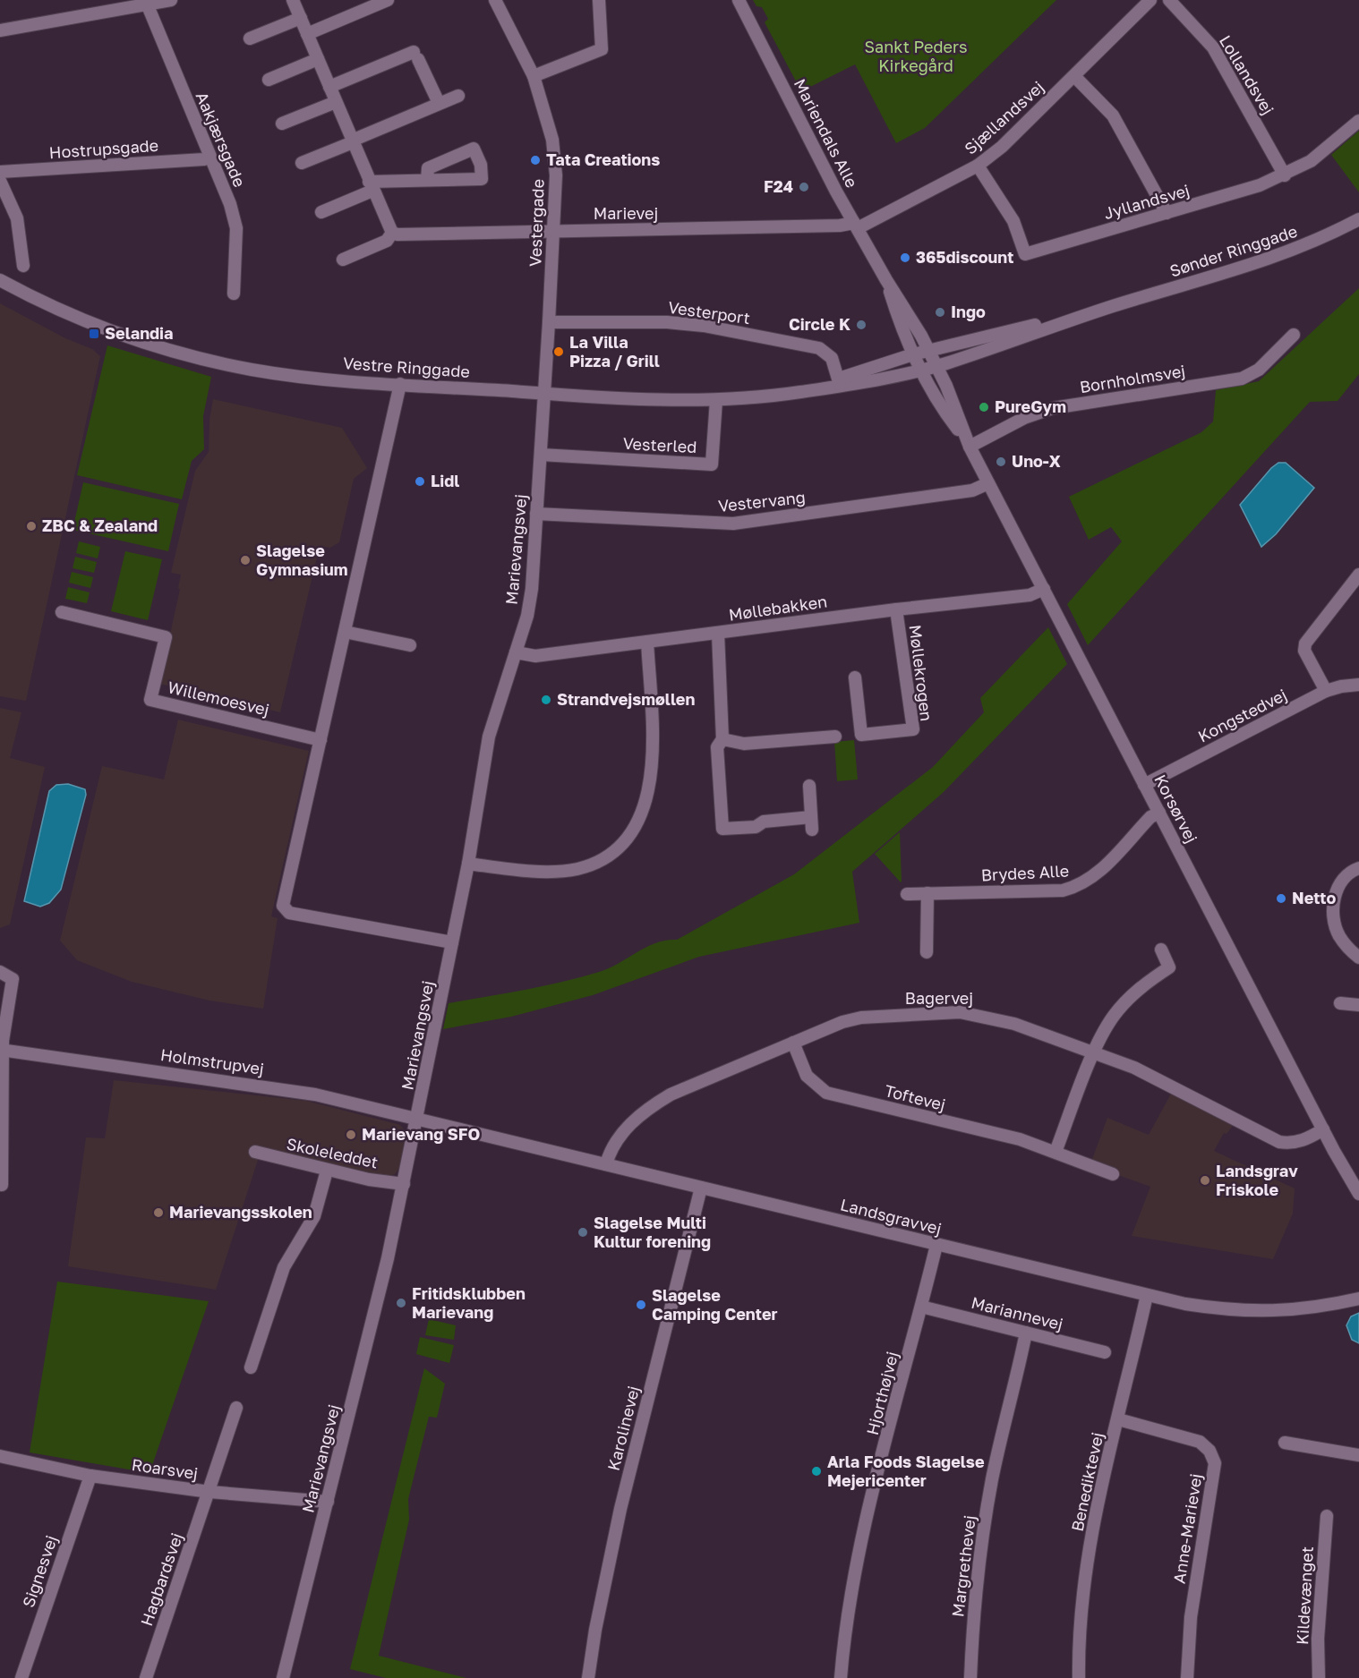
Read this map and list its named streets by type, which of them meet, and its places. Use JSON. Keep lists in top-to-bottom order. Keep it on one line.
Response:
{"streets":{"street":["Lollandsvej","Sjællandsvej","Mariendals Alle","Aakjærsgade","Hostrupsgade","Jyllandsvej","Marievej","Vestergade","Sønder Ringgade","Vesterport","Vestre Ringgade","Bornholmsvej","Vesterled","Vestervang","Marievangsvej","Møllebakken","Møllekrogen","Willemoesvej","Kongstedvej","Korsørvej","Brydes Alle","Bagervej","Holmstrupvej","Toftevej","Skoleleddet","Landsgravvej","Mariannevej","Hjorthøjvej","Karolinevej","Roarsvej","Benediktevej","Anne-Marievej","Margrethevej","Signesvej","Hagbardsvej","Kildevænget"]},"crossings":[["Lollandsvej","Jyllandsvej"],["Sjællandsvej","Mariendals Alle"],["Sjællandsvej","Jyllandsvej"],["Sjællandsvej","Marievej"],["Mariendals Alle","Marievej"],["Mariendals Alle","Sønder Ringgade"],["Mariendals Alle","Vestre Ringgade"],["Mariendals Alle","Bornholmsvej"],["Mariendals Alle","Korsørvej"],["Aakjærsgade","Hostrupsgade"],["Marievej","Vestergade"],["Vestergade","Vesterport"],["Vestergade","Vestre Ringgade"],["Vestergade","Marievangsvej"],["Sønder Ringgade","Vestre Ringgade"],["Vesterport","Vestre Ringgade"],["Vestre Ringgade","Vesterled"],["Vestre Ringgade","Marievangsvej"],["Bornholmsvej","Korsørvej"],["Vesterled","Marievangsvej"],["Vestervang","Marievangsvej"],["Vestervang","Korsørvej"],["Marievangsvej","Møllebakken"],["Marievangsvej","Holmstrupvej"],["Marievangsvej","Skoleleddet"],["Marievangsvej","Landsgravvej"],["Marievangsvej","Roarsvej"],["Møllebakken","Møllekrogen"],["Møllebakken","Korsørvej"],["Kongstedvej","Korsørvej"],["Korsørvej","Brydes Alle"],["Korsørvej","Bagervej"],["Bagervej","Toftevej"],["Bagervej","Landsgravvej"],["Holmstrupvej","Landsgravvej"],["Landsgravvej","Hjorthøjvej"],["Landsgravvej","Karolinevej"],["Landsgravvej","Benediktevej"],["Mariannevej","Hjorthøjvej"],["Mariannevej","Margrethevej"],["Roarsvej","Signesvej"],["Roarsvej","Hagbardsvej"],["Benediktevej","Anne-Marievej"]],"parks":["Sankt Peders Kirkegård"],"places":{"other":["Tata Creations","F24","365discount","Ingo","Circle K","La Villa Pizza / Grill","PureGym","Uno-X","Lidl","ZBC & Zealand","Slagelse Gymnasium","Strandvejsmøllen","Netto","Marievang SFO","Landsgrav Friskole","Marievangsskolen","Slagelse Multi Kultur forening","Fritidsklubben Marievang","Slagelse Camping Center","Arla Foods Slagelse Mejericenter"],"transit":["Selandia"]}}
